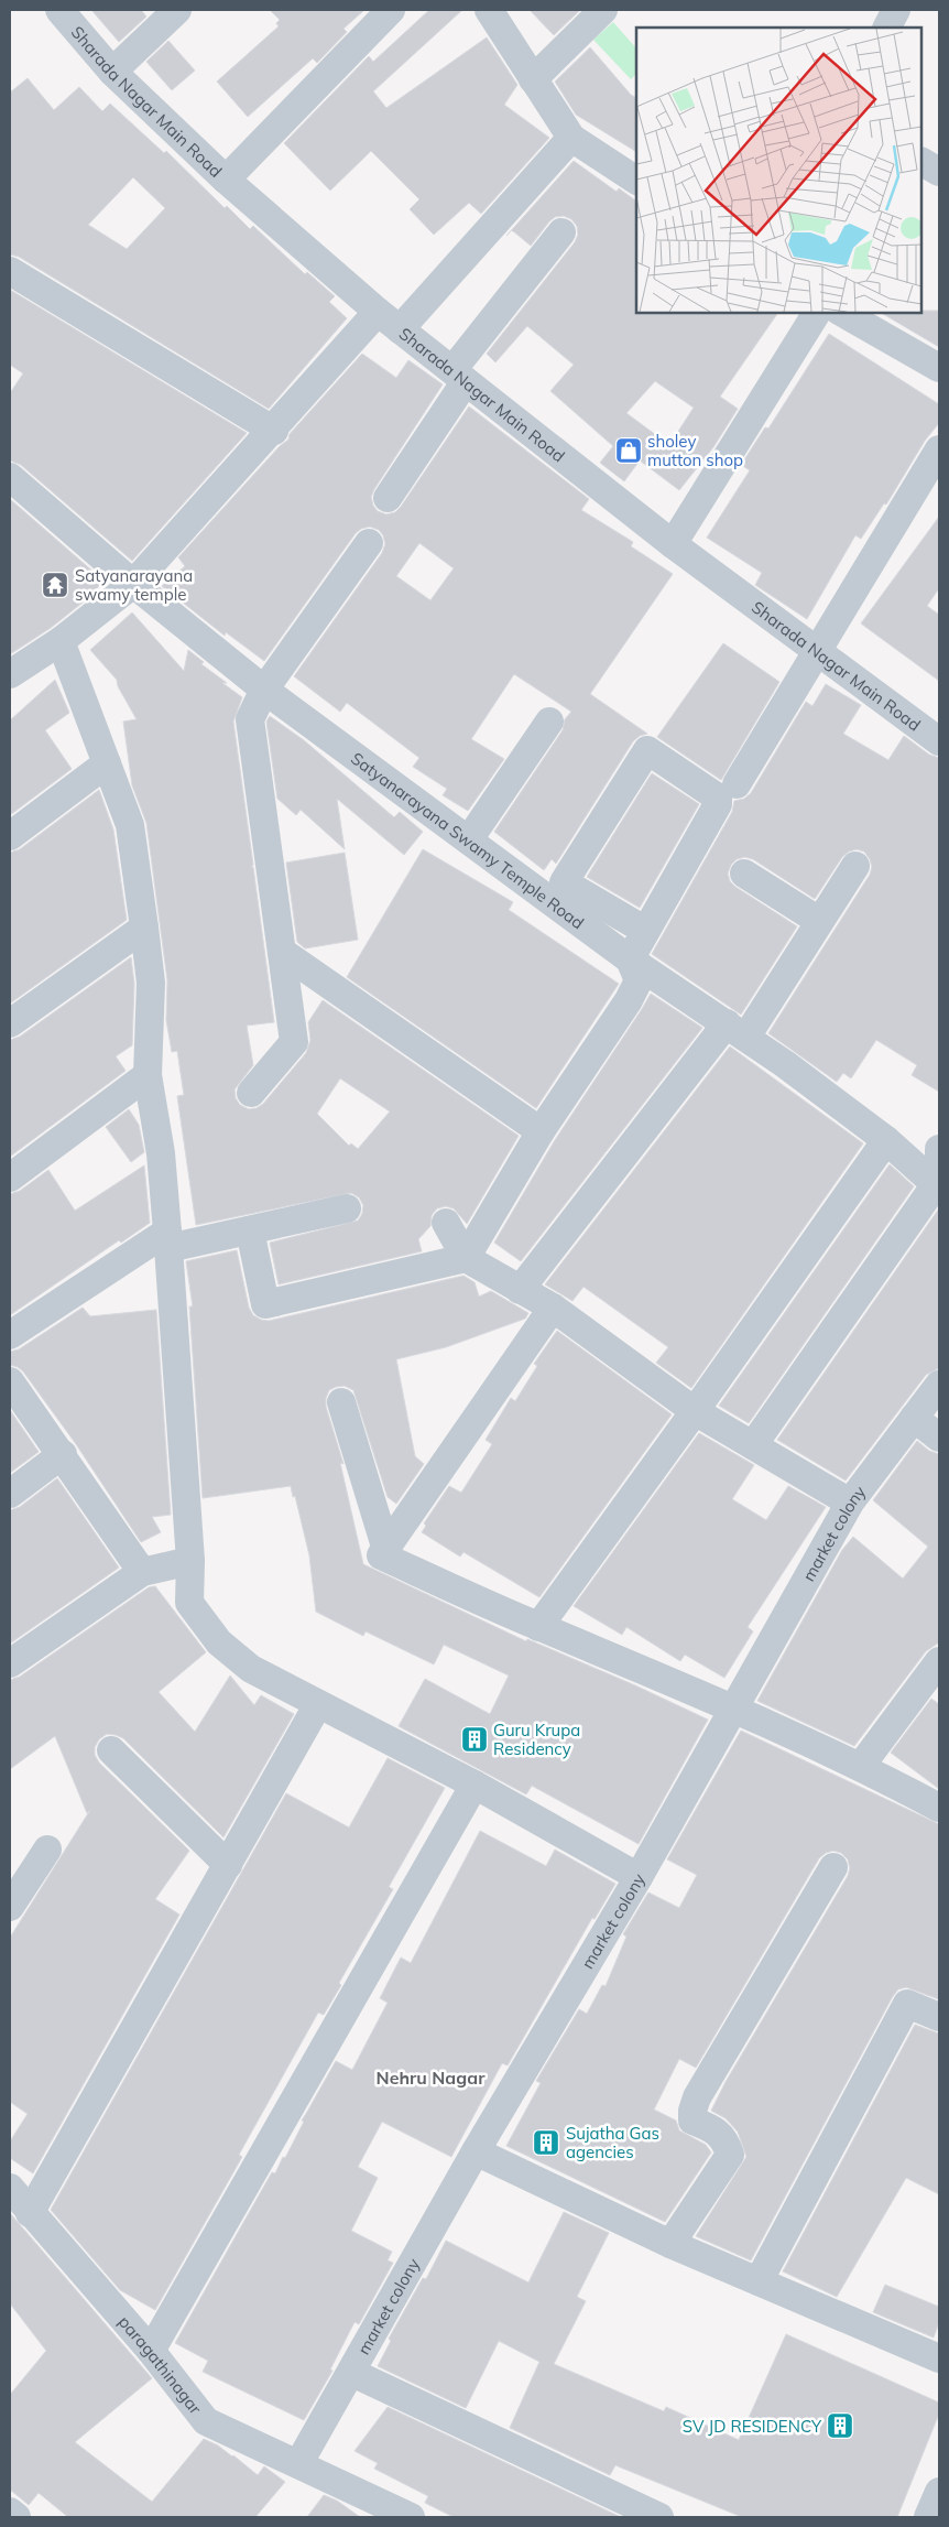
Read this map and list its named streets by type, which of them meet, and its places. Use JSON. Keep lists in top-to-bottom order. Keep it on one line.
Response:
{"streets":{"street":["Sharada Nagar Main Road","Satyanarayana Swamy Temple Road","market colony","paragathinagar"]},"crossings":[["market colony","paragathinagar"]],"districts":["Nehru Nagar"],"places":{"shop":["sholey mutton shop"],"temple":["Satyanarayana swamy temple"],"building":["Guru Krupa Residency","Sujatha Gas agencies","SV JD RESIDENCY"]}}
